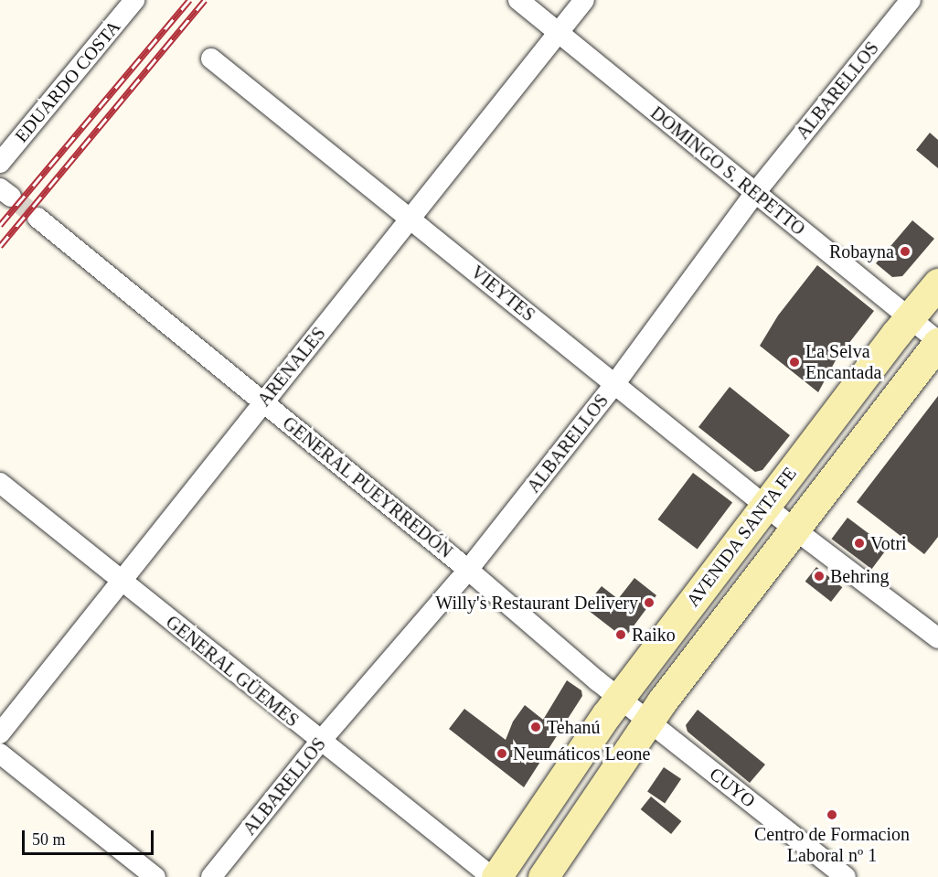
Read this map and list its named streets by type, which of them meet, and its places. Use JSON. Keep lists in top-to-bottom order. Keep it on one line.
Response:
{"streets":{"main road":["AVENIDA SANTA FE"],"street":["EDUARDO COSTA","ALBARELLOS","DOMINGO S. REPETTO","VIEYTES","ARENALES","GENERAL PUEYRREDÓN","GENERAL GÜEMES","CUYO"]},"crossings":[["ALBARELLOS","DOMINGO S. REPETTO"],["ALBARELLOS","VIEYTES"],["ALBARELLOS","GENERAL PUEYRREDÓN"],["ALBARELLOS","GENERAL GÜEMES"],["DOMINGO S. REPETTO","ARENALES"],["DOMINGO S. REPETTO","AVENIDA SANTA FE"],["VIEYTES","ARENALES"],["VIEYTES","AVENIDA SANTA FE"],["ARENALES","GENERAL PUEYRREDÓN"],["ARENALES","GENERAL GÜEMES"],["GENERAL PUEYRREDÓN","AVENIDA SANTA FE"],["GENERAL PUEYRREDÓN","CUYO"],["AVENIDA SANTA FE","CUYO"]],"places":["Robayna","La Selva Encantada","Votri","Behring","Willy's Restaurant Delivery","Raiko","Tehanú","Neumáticos Leone","Centro de Formacion Laboral nº 1"],"scale_bar":"50 m"}
